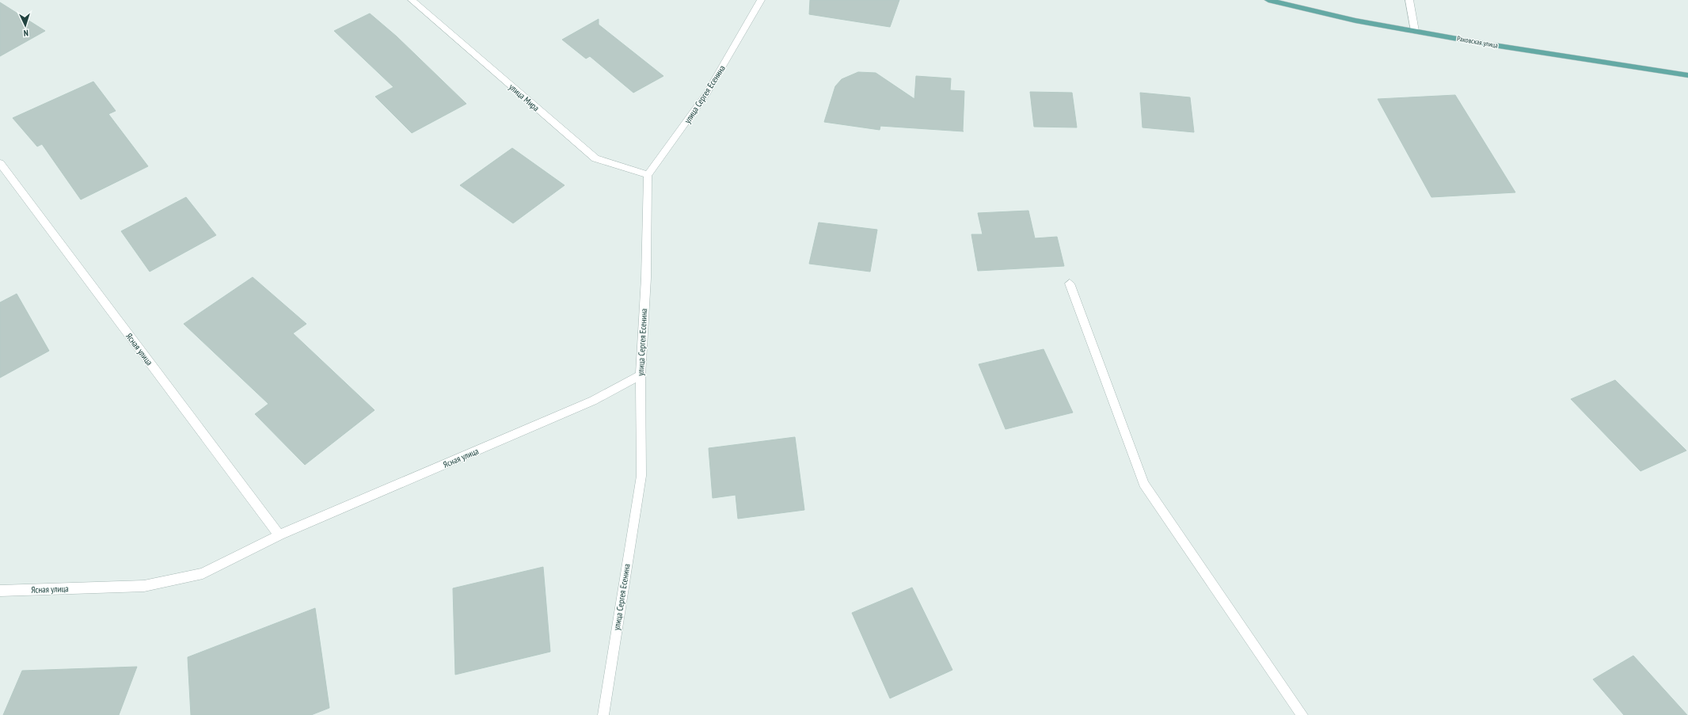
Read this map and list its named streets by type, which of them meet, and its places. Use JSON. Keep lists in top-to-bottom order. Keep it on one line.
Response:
{"streets":{"main road":["Раковская улица"],"street":["улица Сергея Есенина","улица Мира","Ясная улица"]},"crossings":[["улица Сергея Есенина","улица Мира"],["улица Сергея Есенина","Ясная улица"]],"north":"bottom"}
